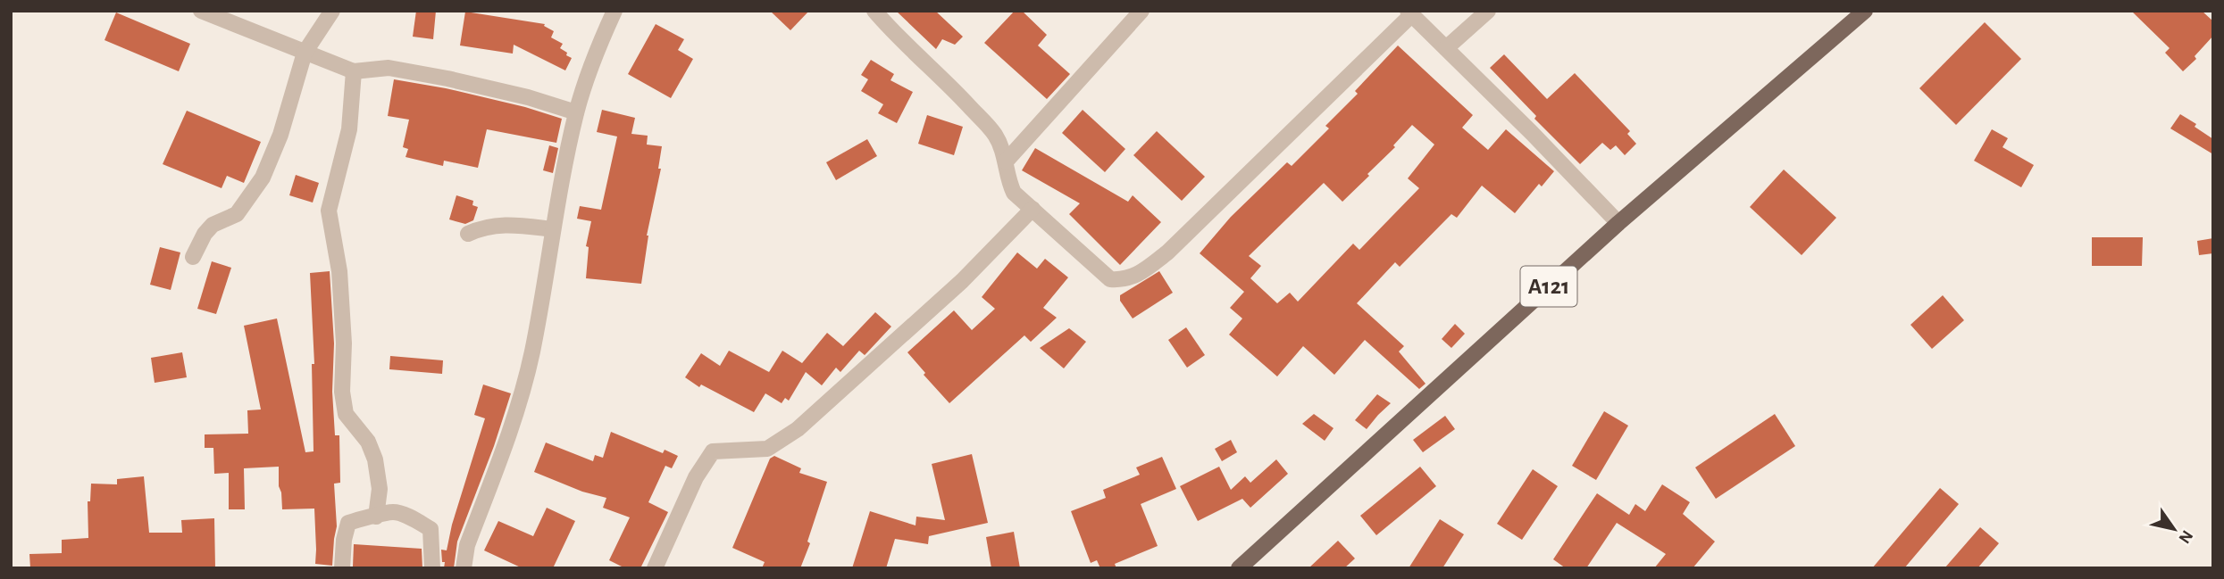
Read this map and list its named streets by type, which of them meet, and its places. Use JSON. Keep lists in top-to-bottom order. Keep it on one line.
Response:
{"streets":{"main road":["A121"]},"north":"bottom right"}
